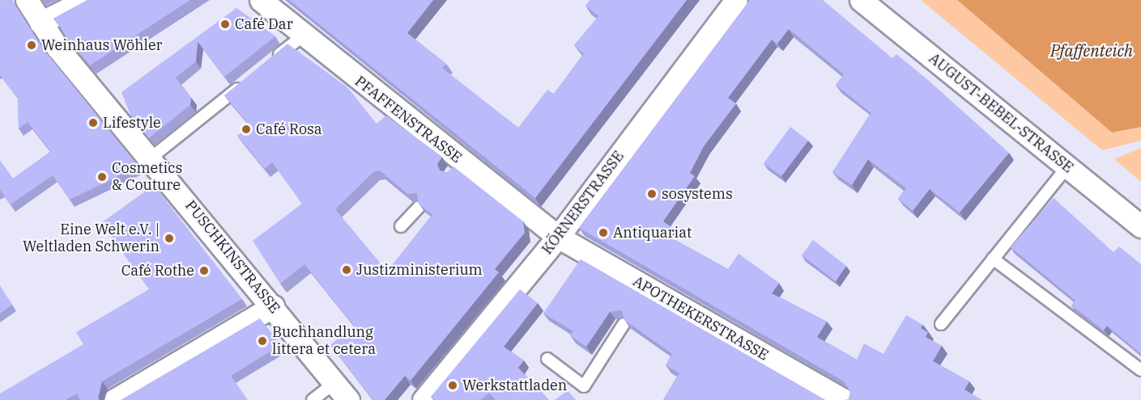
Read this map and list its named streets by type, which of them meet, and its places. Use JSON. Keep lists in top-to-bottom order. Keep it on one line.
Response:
{"streets":{"street":["AUGUST-BEBEL-STRASSE","PFAFFENSTRASSE","KÖRNERSTRASSE","PUSCHKINSTRASSE","APOTHEKERSTRASSE"]},"crossings":[["PFAFFENSTRASSE","KÖRNERSTRASSE"],["PFAFFENSTRASSE","APOTHEKERSTRASSE"],["KÖRNERSTRASSE","APOTHEKERSTRASSE"]],"water":["Pfaffenteich"],"places":["Café Dar","Weinhaus Wöhler","Lifestyle","Café Rosa","Cosmetics & Couture","sosystems","Antiquariat","Eine Welt e.V. | Weltladen Schwerin","Justizministerium","Café Rothe","Buchhandlung littera et cetera","Werkstattladen"]}
